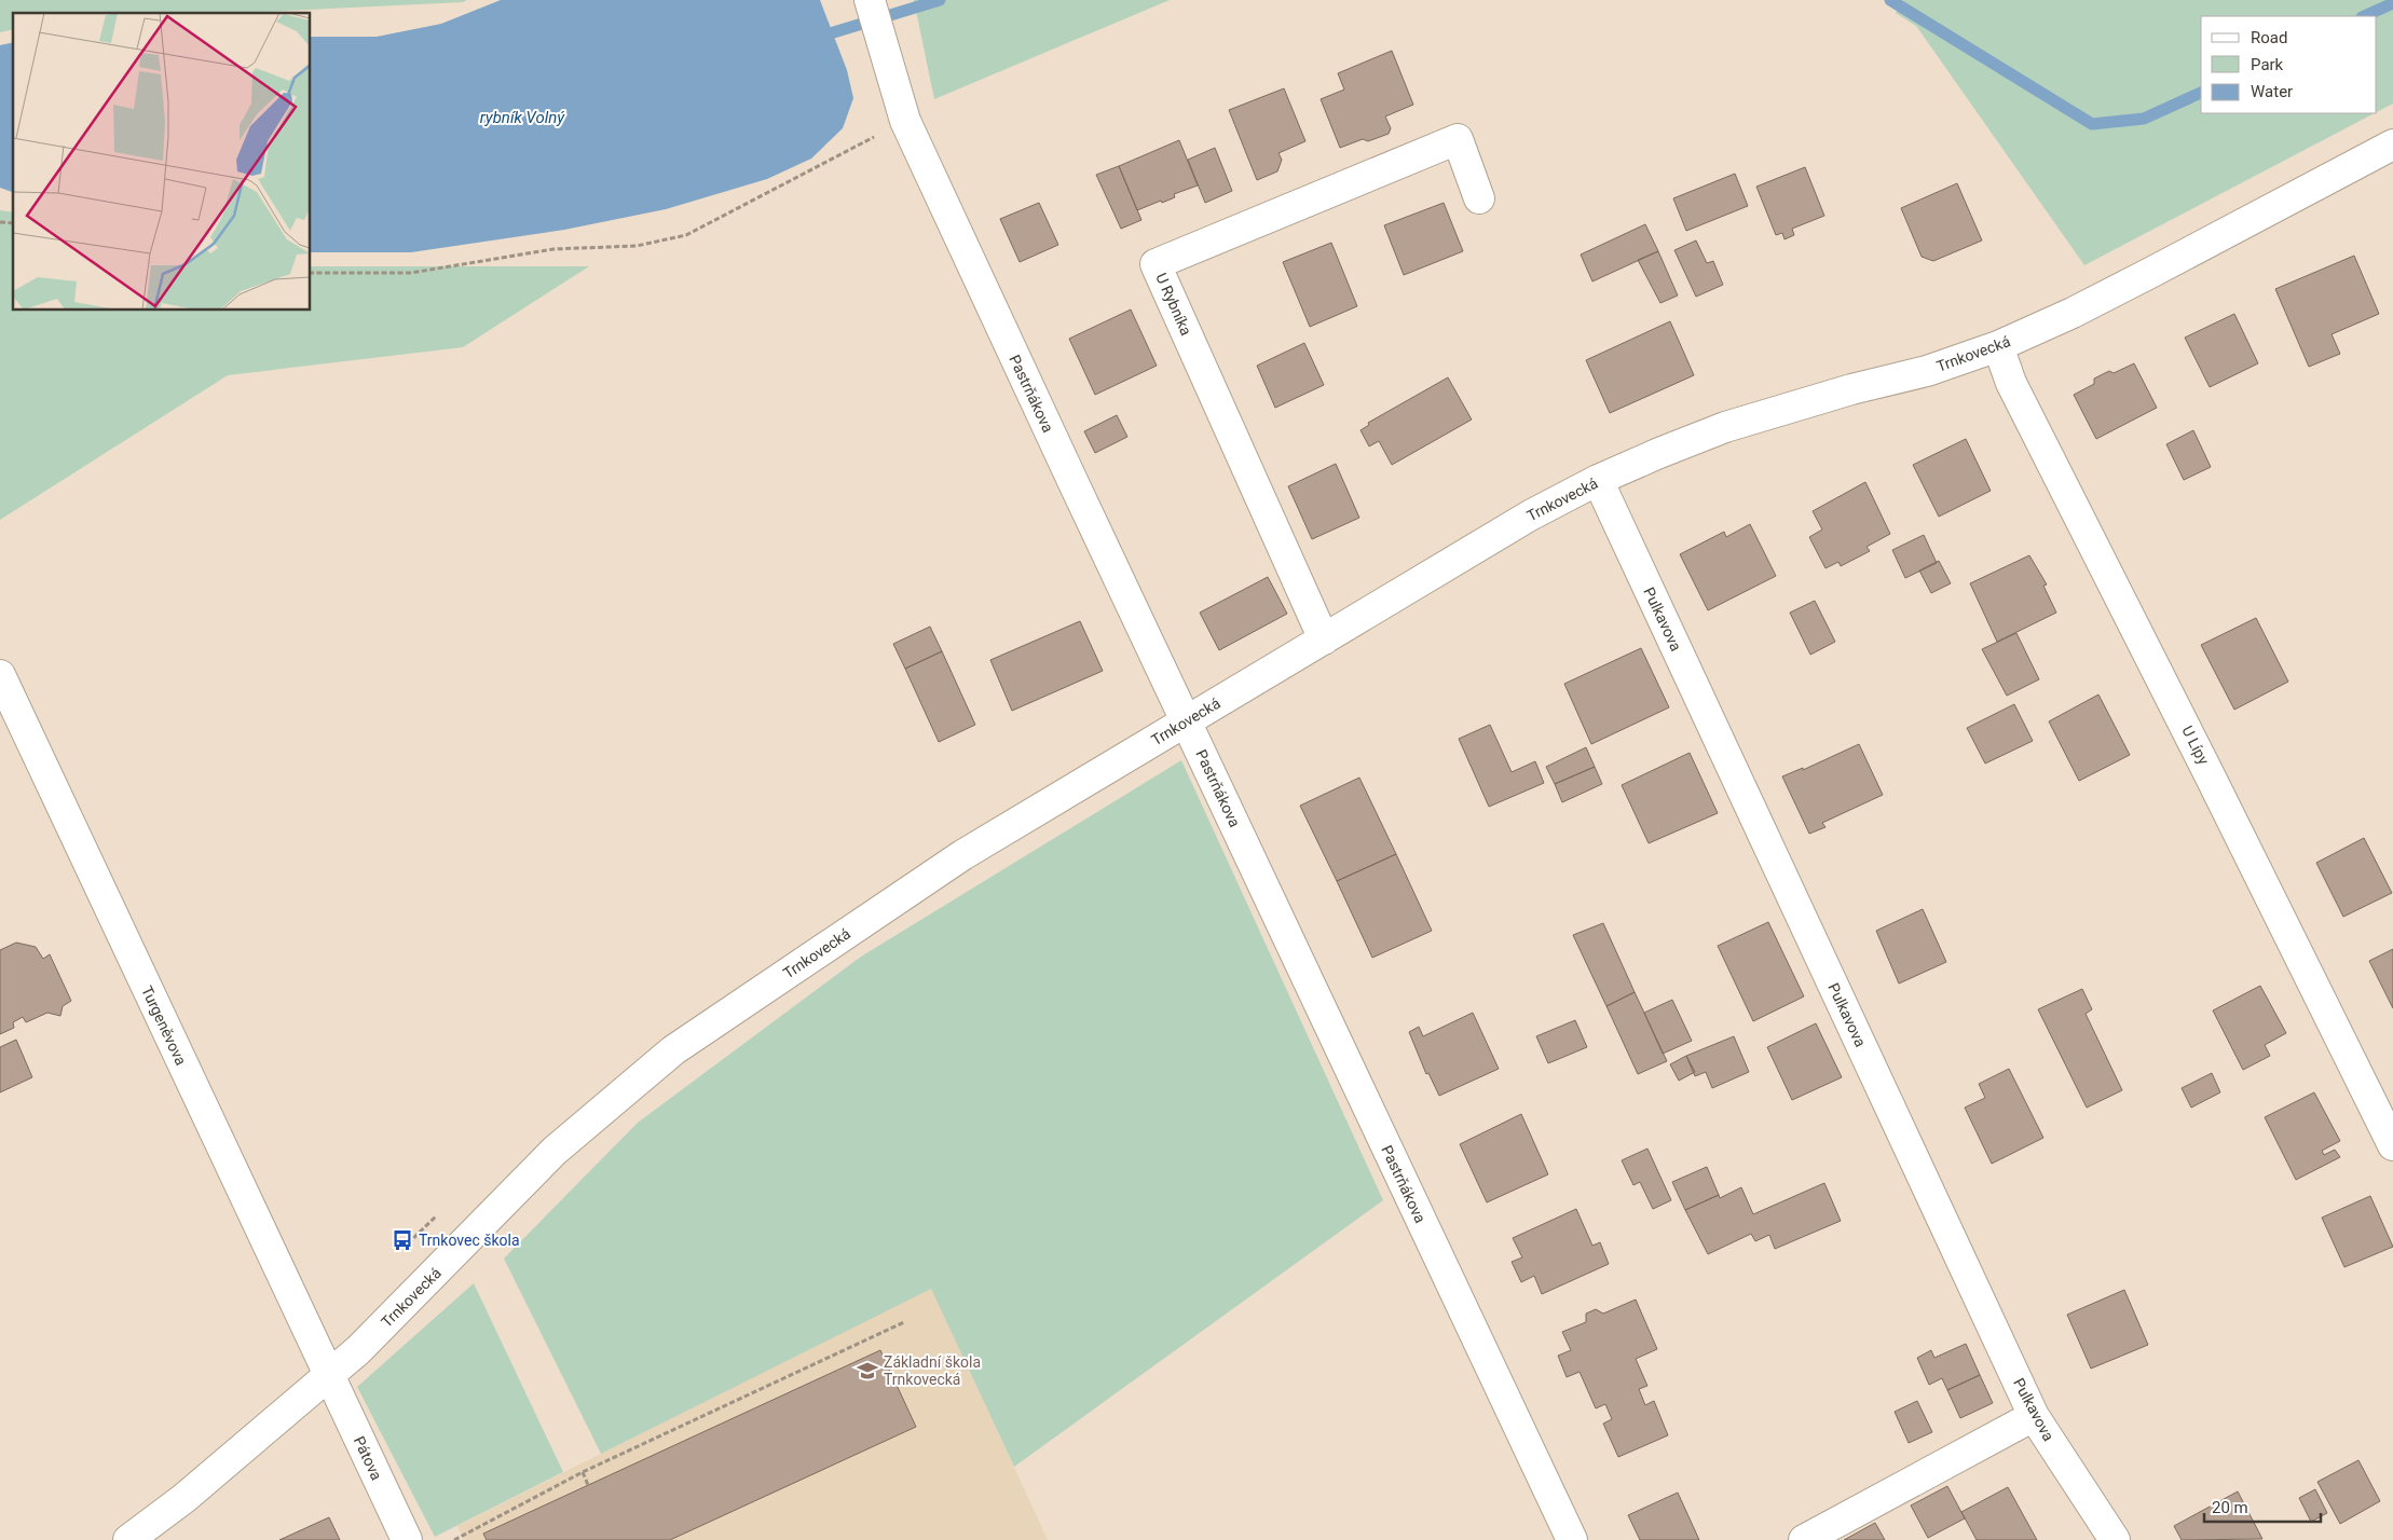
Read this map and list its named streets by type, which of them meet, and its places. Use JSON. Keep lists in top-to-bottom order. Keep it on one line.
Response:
{"streets":{"street":["U Rybníka","Trnkovecká","Pastrňákova","Pulkavova","U Lípy","Turgeněvova","Pátova"]},"crossings":[["U Rybníka","Trnkovecká"],["Trnkovecká","Pastrňákova"],["Trnkovecká","Pulkavova"],["Trnkovecká","U Lípy"],["Trnkovecká","Turgeněvova"],["Trnkovecká","Pátova"],["Turgeněvova","Pátova"]],"water":["rybník Volný"],"places":{"bus stop":["Trnkovec škola"],"school or university":["Základní škola Trnkovecká"]},"legend":["Road","Park","Water"],"scale_bar":"20 m"}
